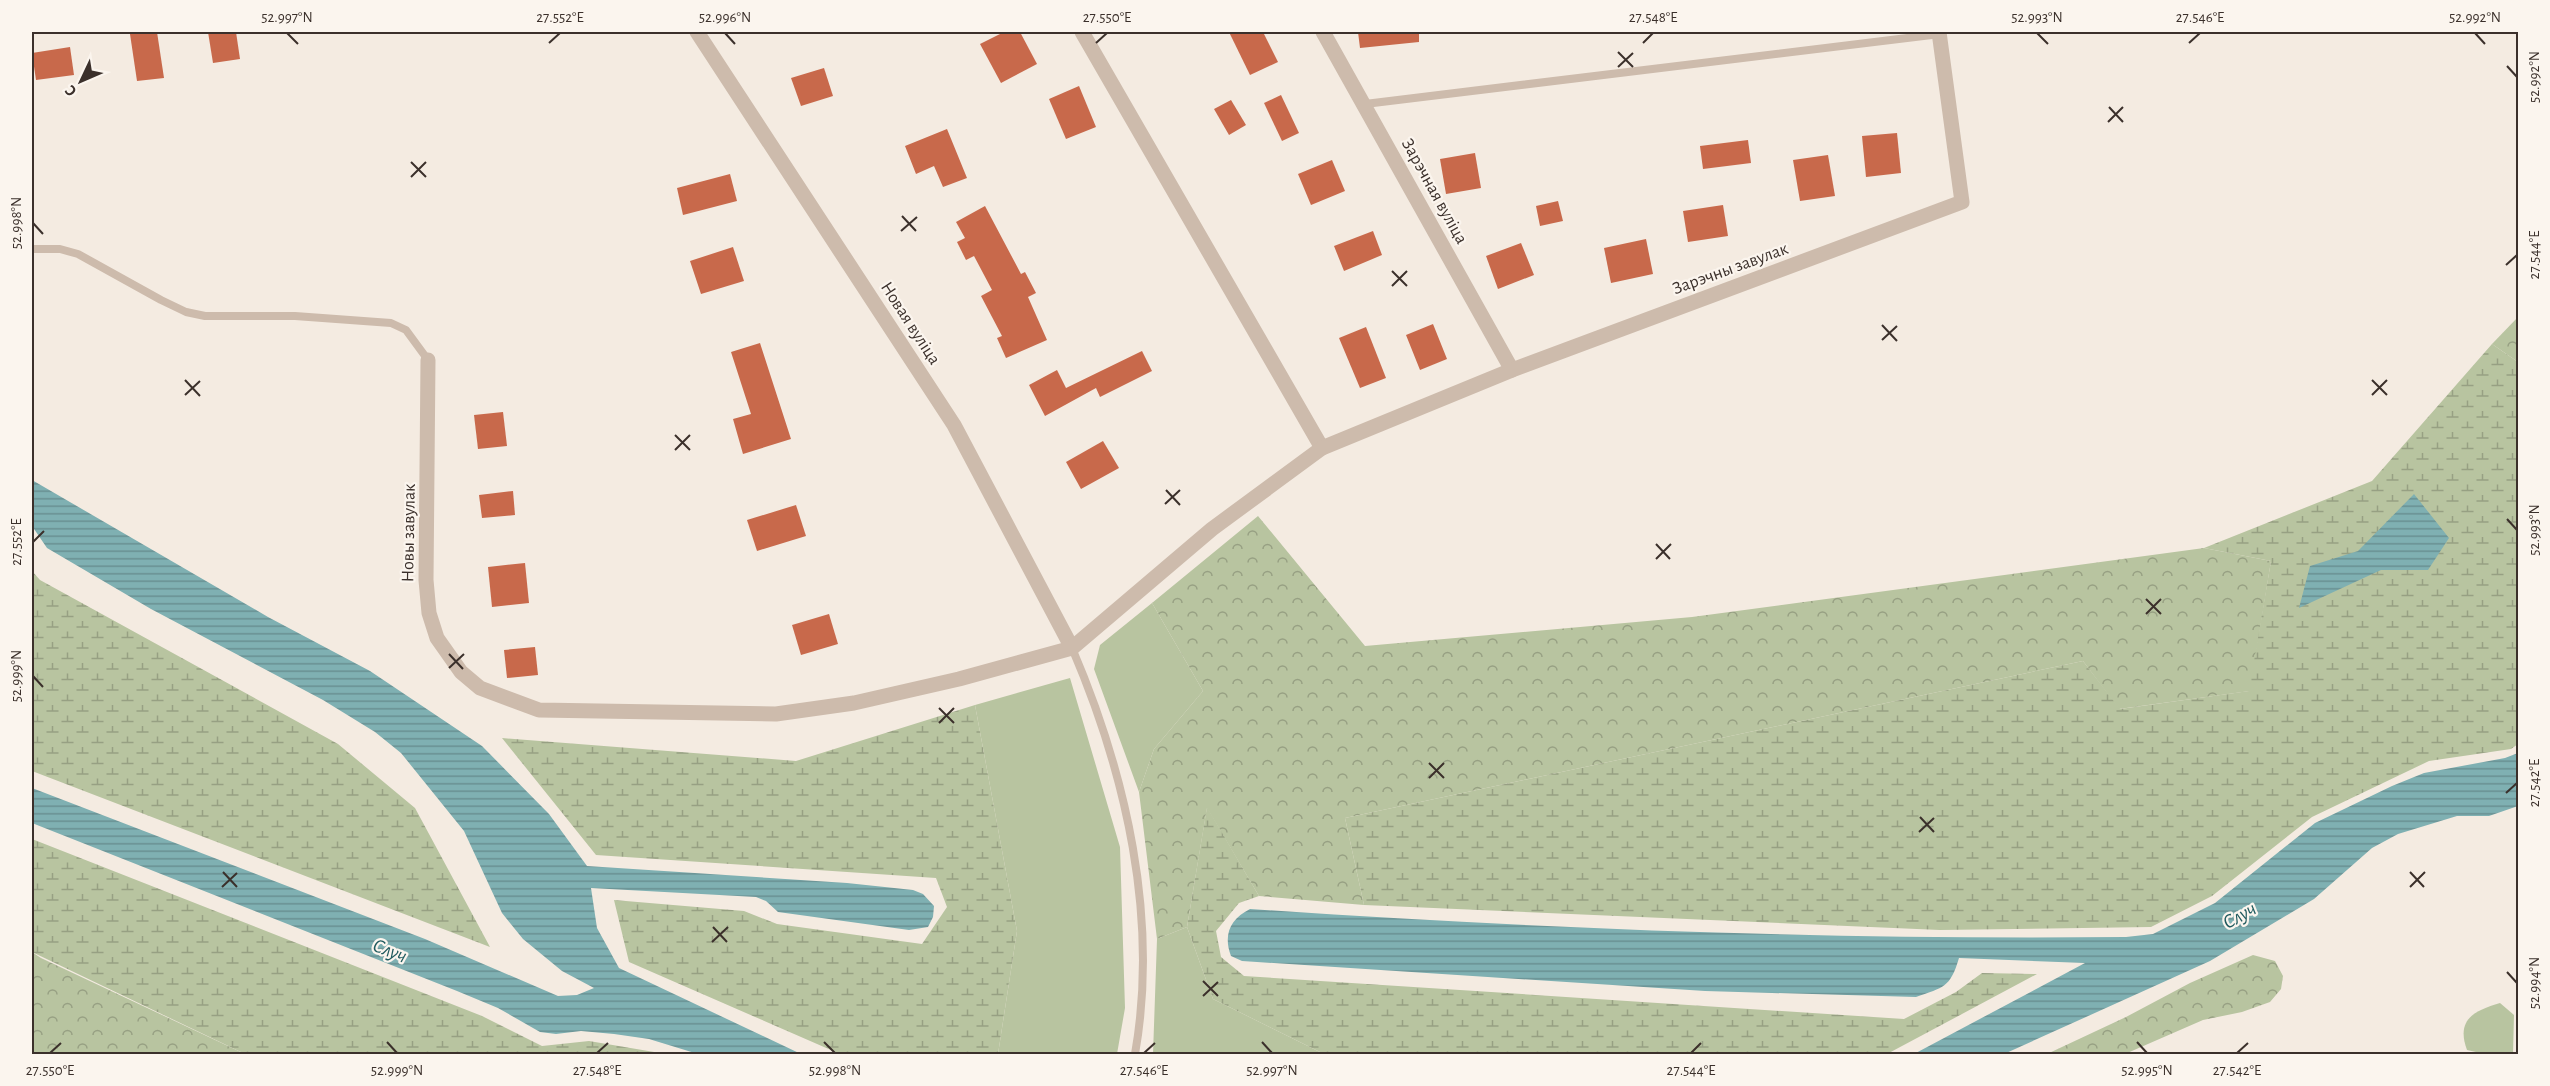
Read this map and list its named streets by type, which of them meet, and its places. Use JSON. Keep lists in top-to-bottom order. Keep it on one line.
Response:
{"streets":{"street":["Зарэчная вуліца","Зарэчны завулак","Новая вуліца","Новы завулак"]},"crossings":[["Зарэчная вуліца","Зарэчны завулак"],["Зарэчны завулак","Новая вуліца"],["Зарэчны завулак","Новы завулак"],["Новая вуліца","Новы завулак"]],"water":["Случ"],"north":"bottom left","coordinates":["52.997°N","27.552°E","52.996°N","27.550°E","27.548°E","52.993°N","27.546°E","52.992°N","52.998°N","27.544°E","52.999°N","27.542°E","52.994°N","52.995°N"]}
